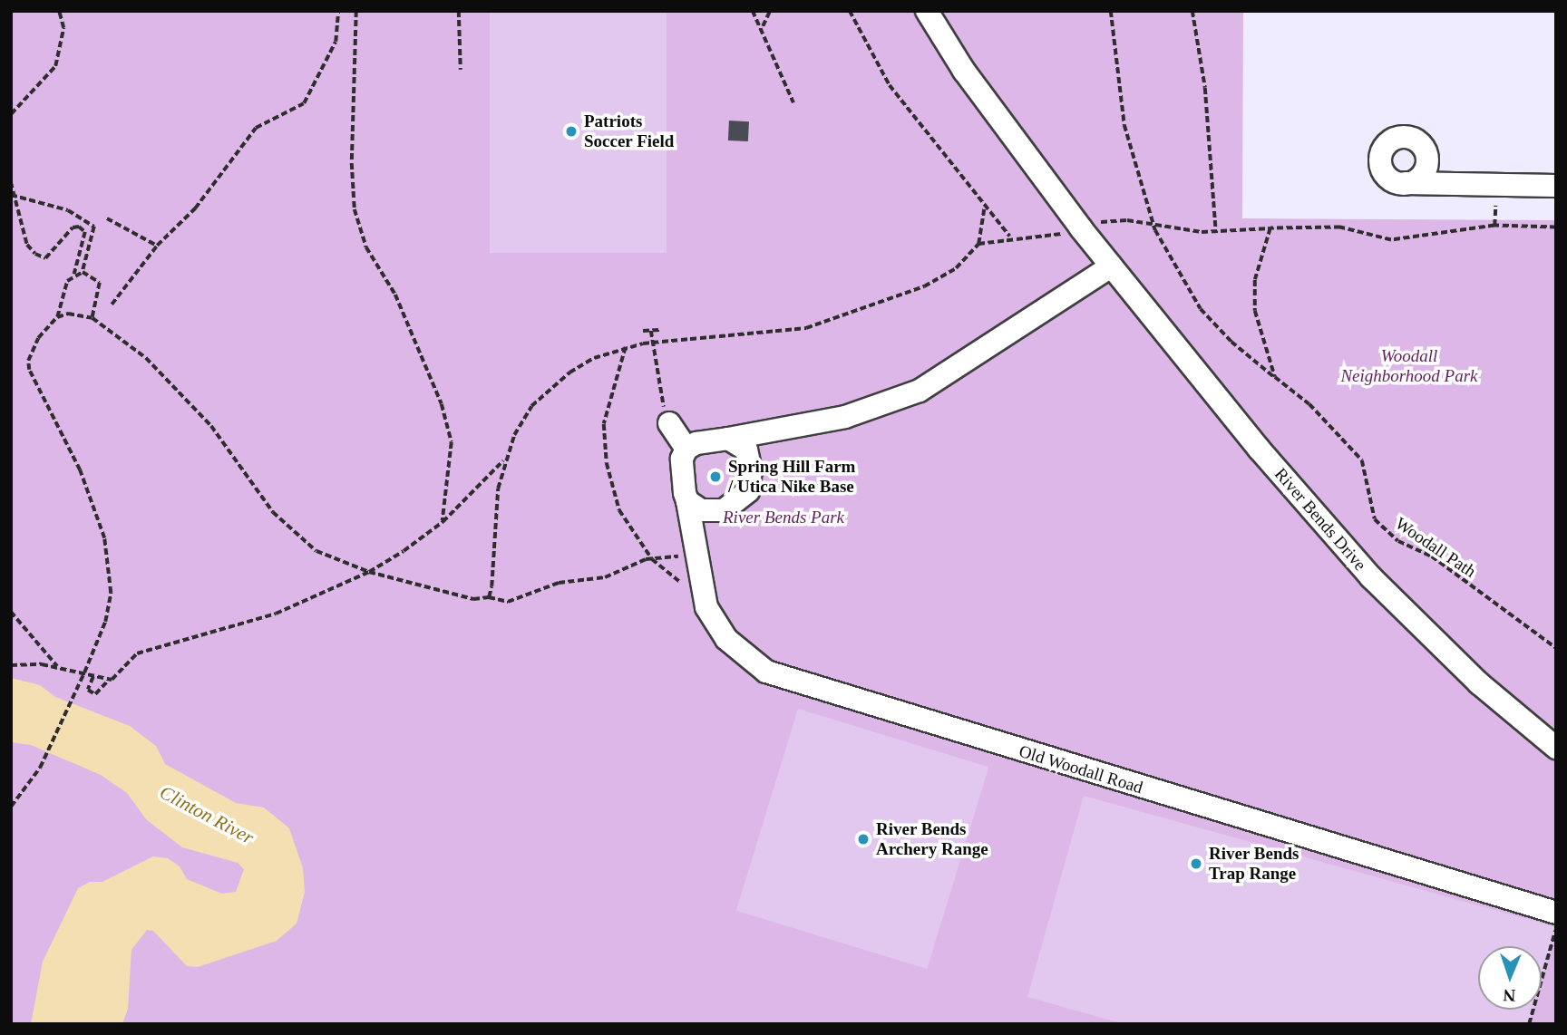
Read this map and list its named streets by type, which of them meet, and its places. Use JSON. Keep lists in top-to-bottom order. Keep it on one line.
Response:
{"streets":{"street":["River Bends Drive","Old Woodall Road"],"path":["Woodall Path"]},"water":["Clinton River"],"parks":["Woodall Neighborhood Park","River Bends Park"],"places":["Patriots Soccer Field","Spring Hill Farm / Utica Nike Base","River Bends Archery Range","River Bends Trap Range"],"north":"bottom"}
